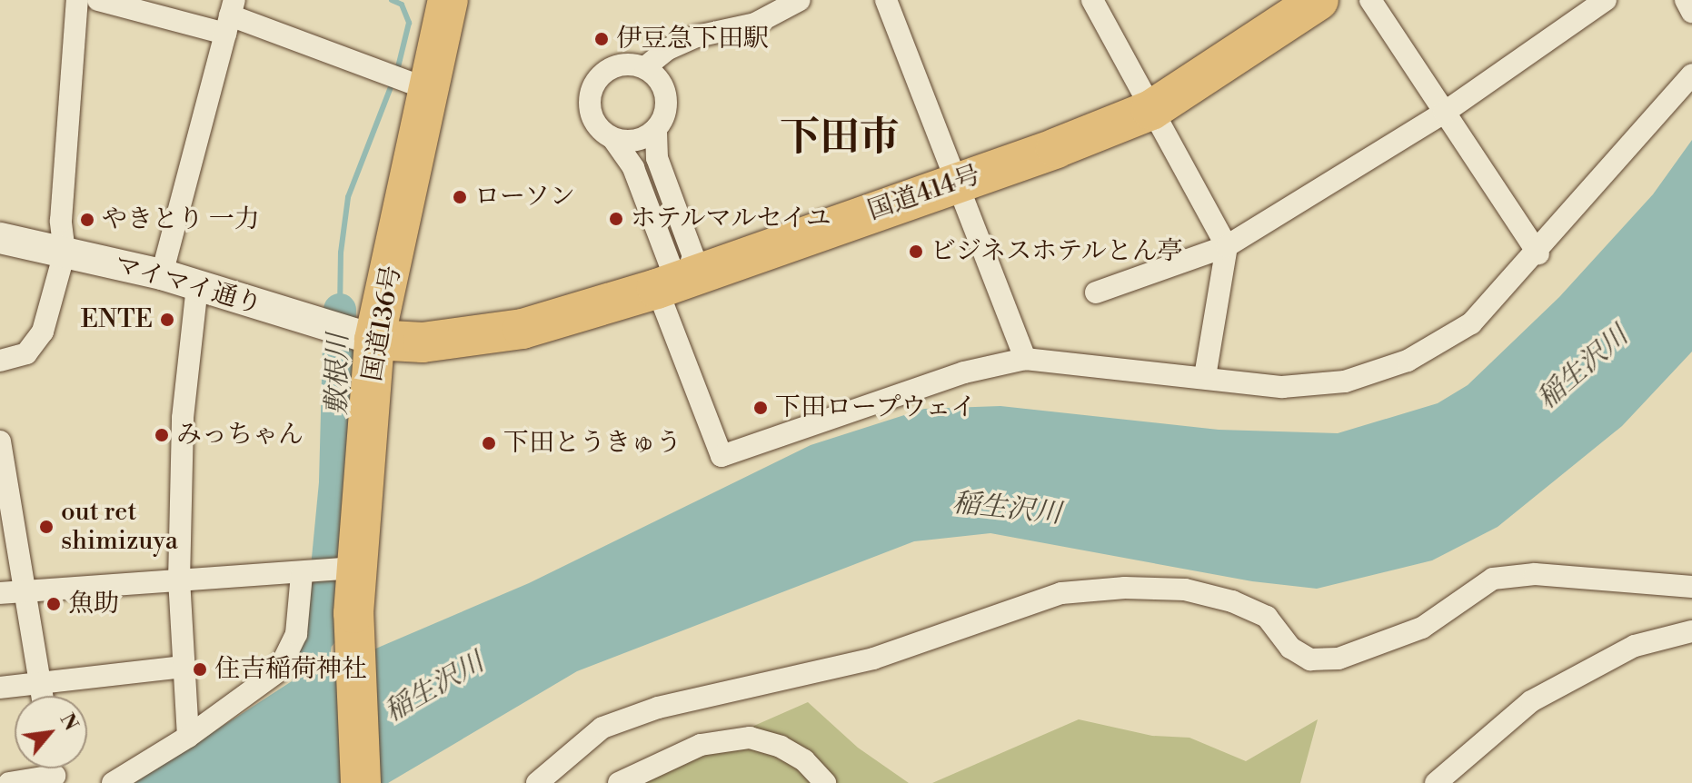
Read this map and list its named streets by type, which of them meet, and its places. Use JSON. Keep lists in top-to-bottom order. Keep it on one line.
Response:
{"streets":{"highway":["国道414号","国道136号"],"street":["マイマイ通り"]},"crossings":[["国道414号","マイマイ通り"],["国道414号","国道136号"],["マイマイ通り","国道136号"]],"districts":["下田市"],"water":["稲生沢川","敷根川"],"places":["伊豆急下田駅","ローソン","ホテルマルセイユ","やきとり 一力","ビジネスホテルとん亭","ENTE","下田ロープウェイ","みっちゃん","下田とうきゅう","out ret shimizuya","魚助","住吉稲荷神社"],"north":"top right"}
